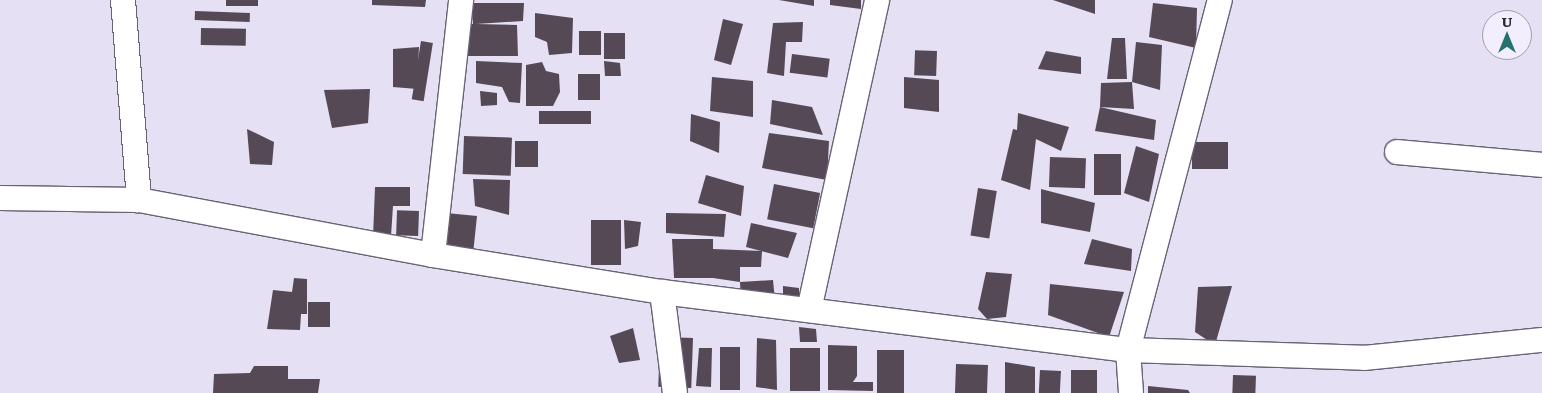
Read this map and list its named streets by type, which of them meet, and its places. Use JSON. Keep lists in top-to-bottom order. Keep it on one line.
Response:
{"north":"top"}
